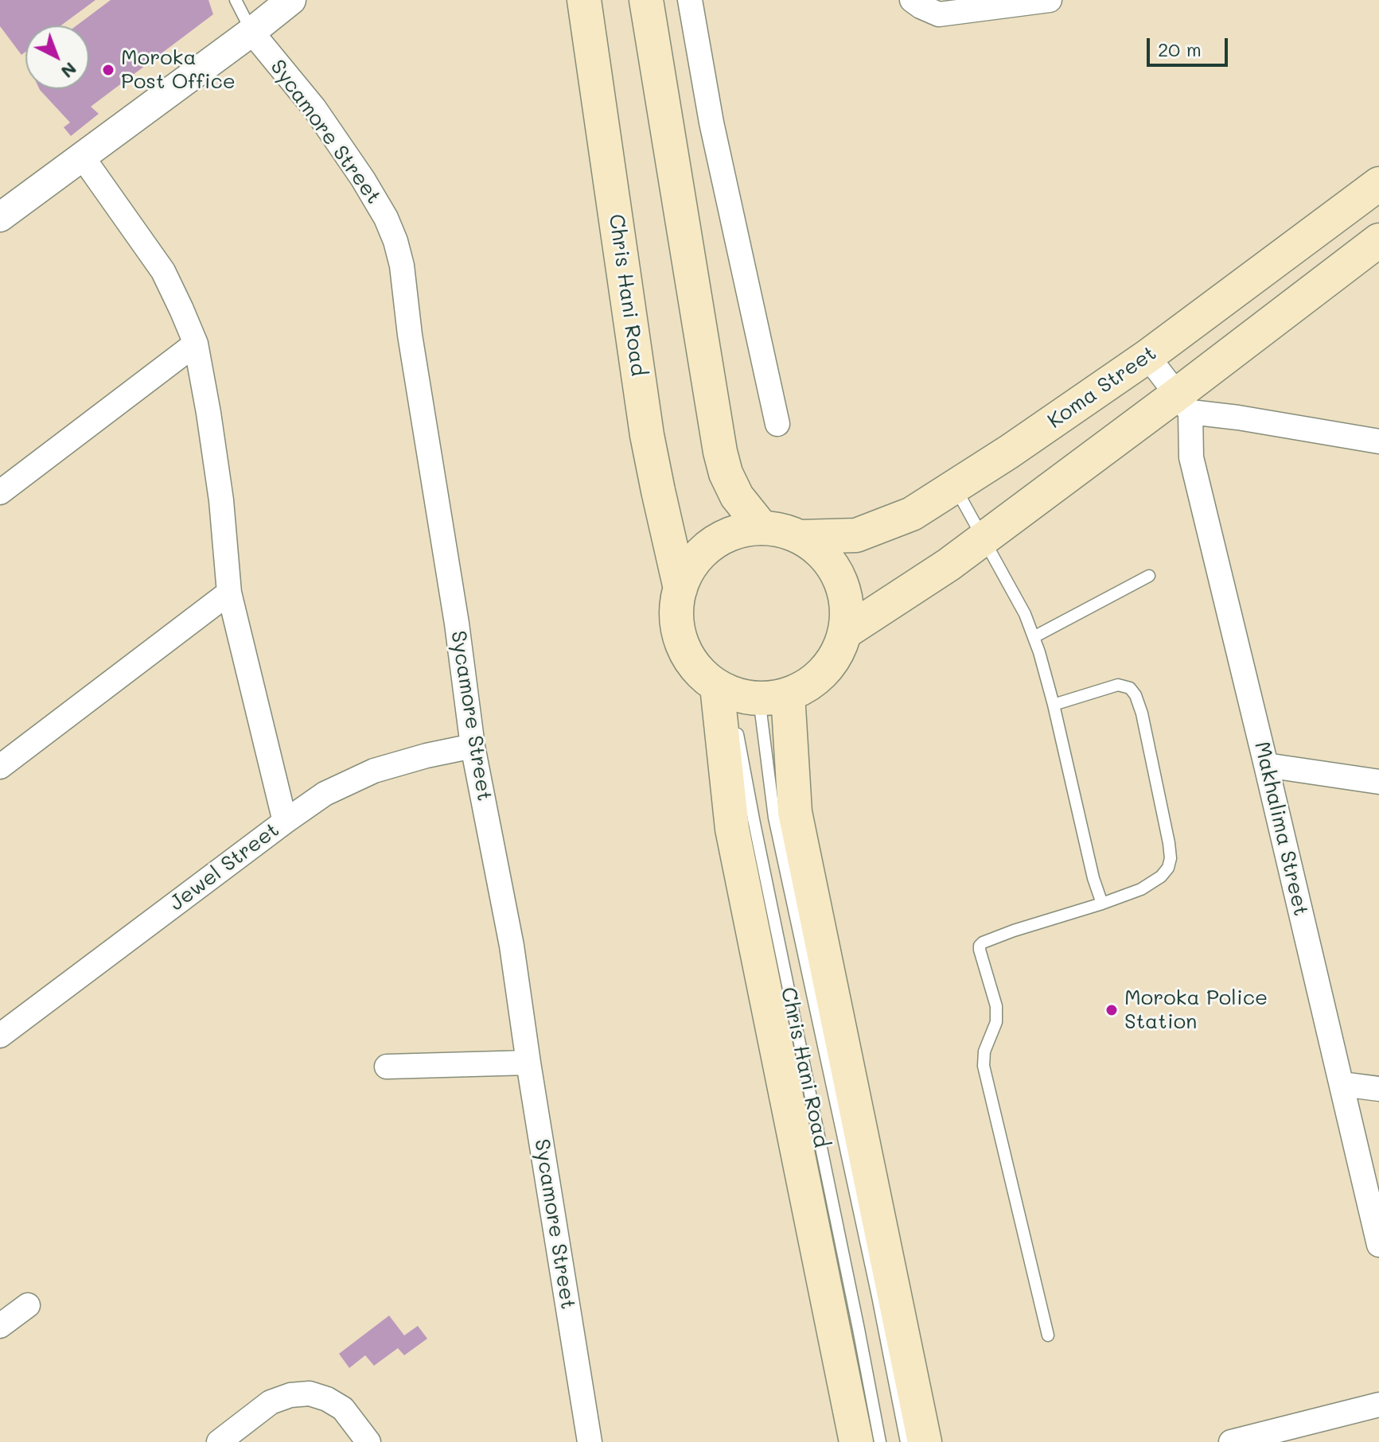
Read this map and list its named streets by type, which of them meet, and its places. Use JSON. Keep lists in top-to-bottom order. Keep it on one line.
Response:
{"streets":{"main road":["Chris Hani Road","Koma Street"],"street":["Sycamore Street","Makhalima Street","Jewel Street"]},"crossings":[["Sycamore Street","Jewel Street"],["Chris Hani Road","Koma Street"]],"places":["Moroka Post Office","Moroka Police Station"],"scale_bar":"20 m","north":"bottom right"}
